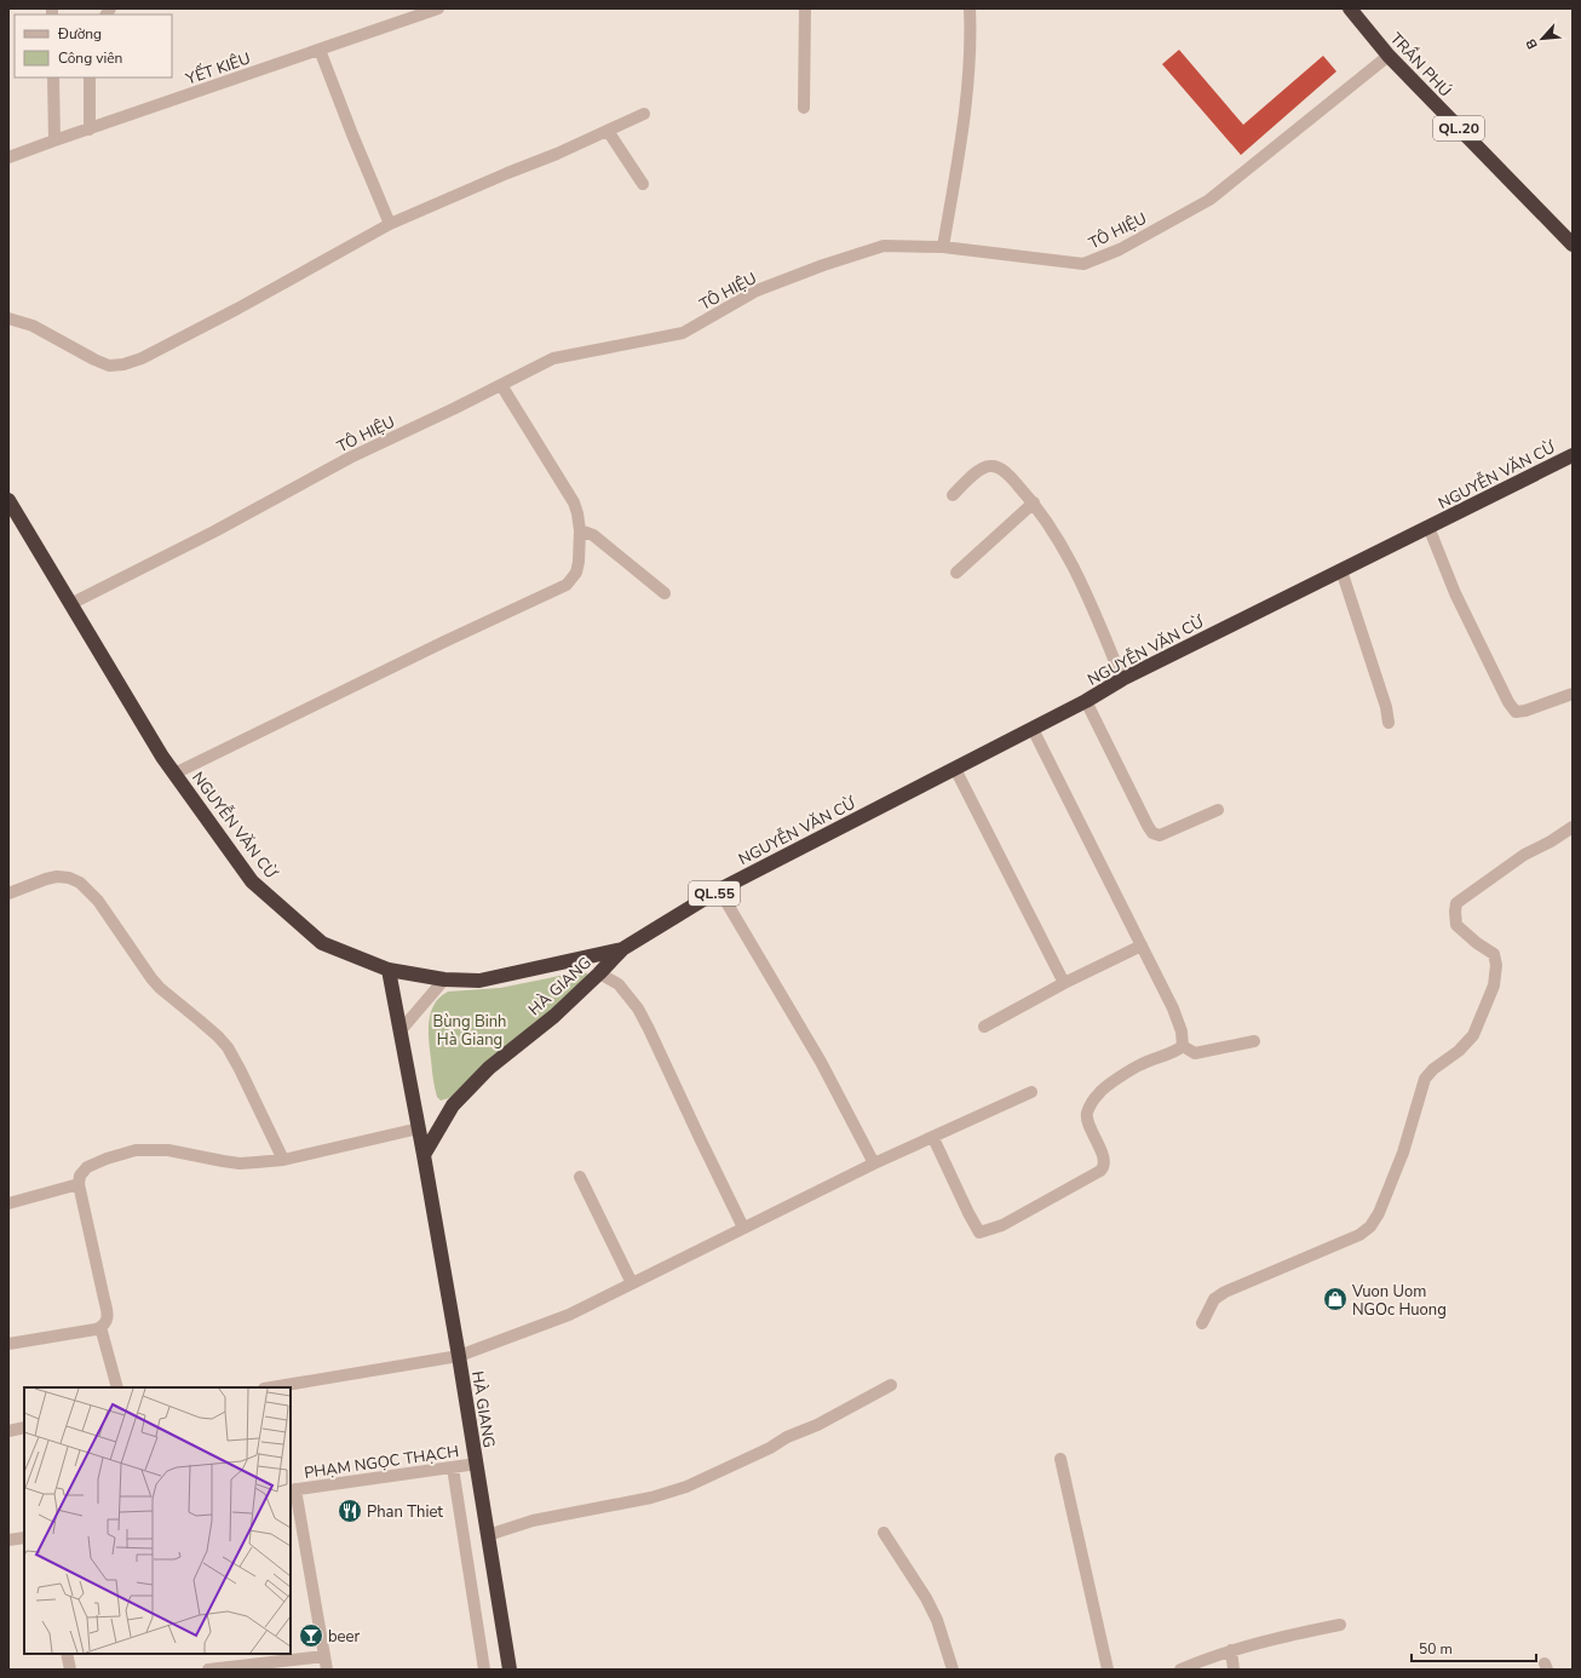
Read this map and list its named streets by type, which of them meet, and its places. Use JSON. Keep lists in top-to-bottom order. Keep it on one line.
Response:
{"streets":{"highway":["TRẦN PHÚ","QL.20","NGUYỄN VĂN CỪ","QL.55","HÀ GIANG"],"street":["YẾT KIÊU","TÔ HIỆU","PHẠM NGỌC THẠCH"]},"crossings":[["TRẦN PHÚ","TÔ HIỆU"],["TÔ HIỆU","NGUYỄN VĂN CỪ"],["NGUYỄN VĂN CỪ","HÀ GIANG"],["HÀ GIANG","PHẠM NGỌC THẠCH"]],"parks":["Bùng Binh Hà Giang"],"places":{"shop":["Vuon Uom NGOc Huong"],"restaurant":["Phan Thiet"],"bar":["beer"]},"legend":["Đường","Công viên"],"scale_bar":"50 m","north":"bottom left"}
